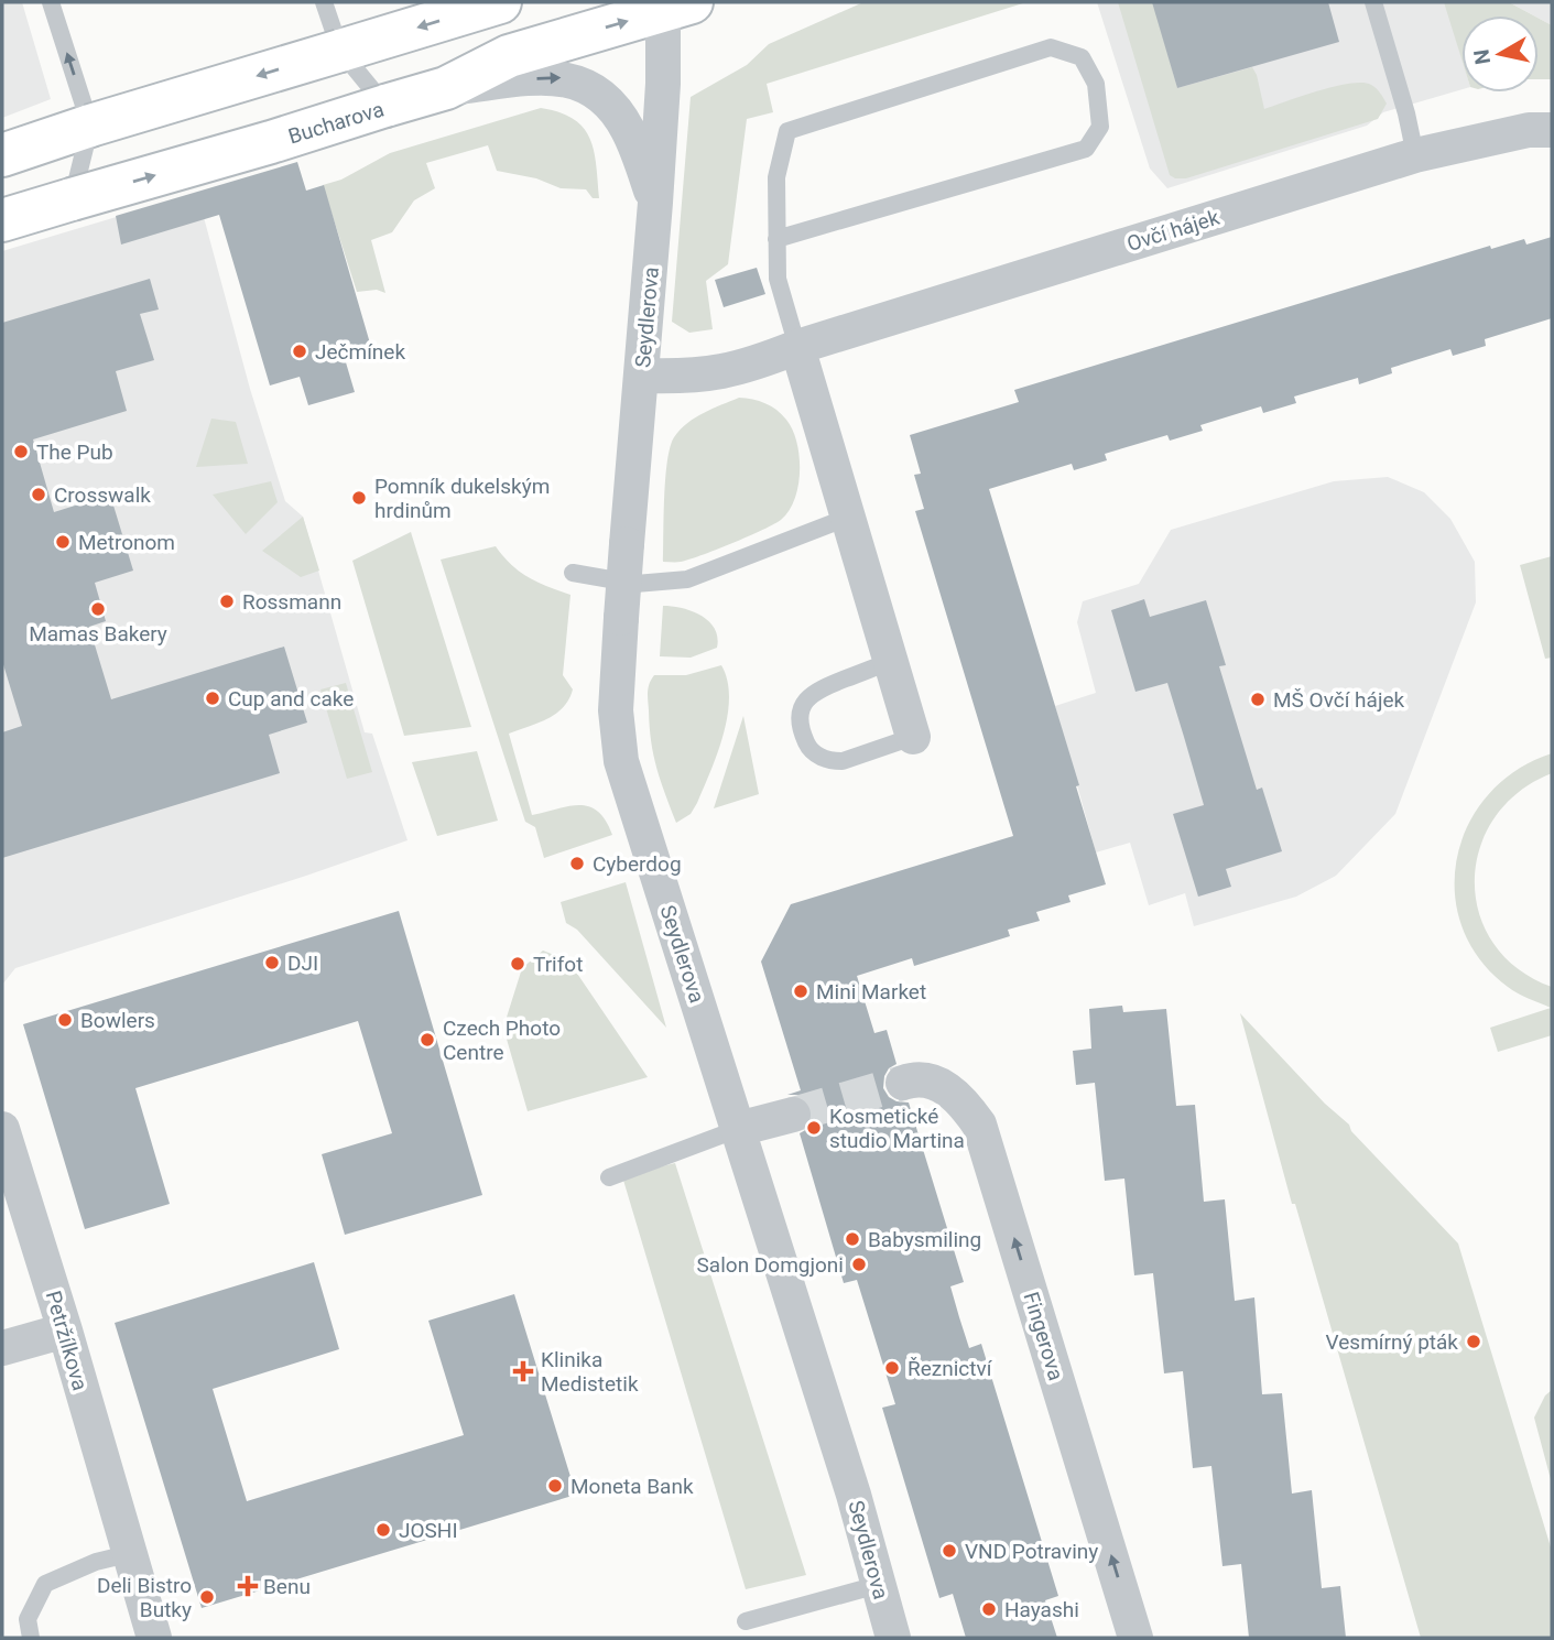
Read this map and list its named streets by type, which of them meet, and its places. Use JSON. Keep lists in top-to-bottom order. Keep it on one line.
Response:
{"streets":{"main road":["Bucharova"],"street":["Ovčí hájek","Seydlerova","Fingerova","Petržílkova"]},"crossings":[["Bucharova","Seydlerova"],["Ovčí hájek","Seydlerova"]],"one_way":["Fingerova"],"places":{"other":["Ječmínek","The Pub","Crosswalk","Pomník dukelským hrdinům","Metronom","Rossmann","Mamas Bakery","Cup and cake","MŠ Ovčí hájek","Cyberdog","DJI","Trifot","Mini Market","Bowlers","Czech Photo Centre","Kosmetické studio Martina","Babysmiling","Salon Domgjoni","Vesmírný pták","Řeznictví","Moneta Bank","JOSHI","VND Potraviny","Deli Bistro Butky","Hayashi"],"health":["Klinika Medistetik","Benu"]},"north":"left"}
